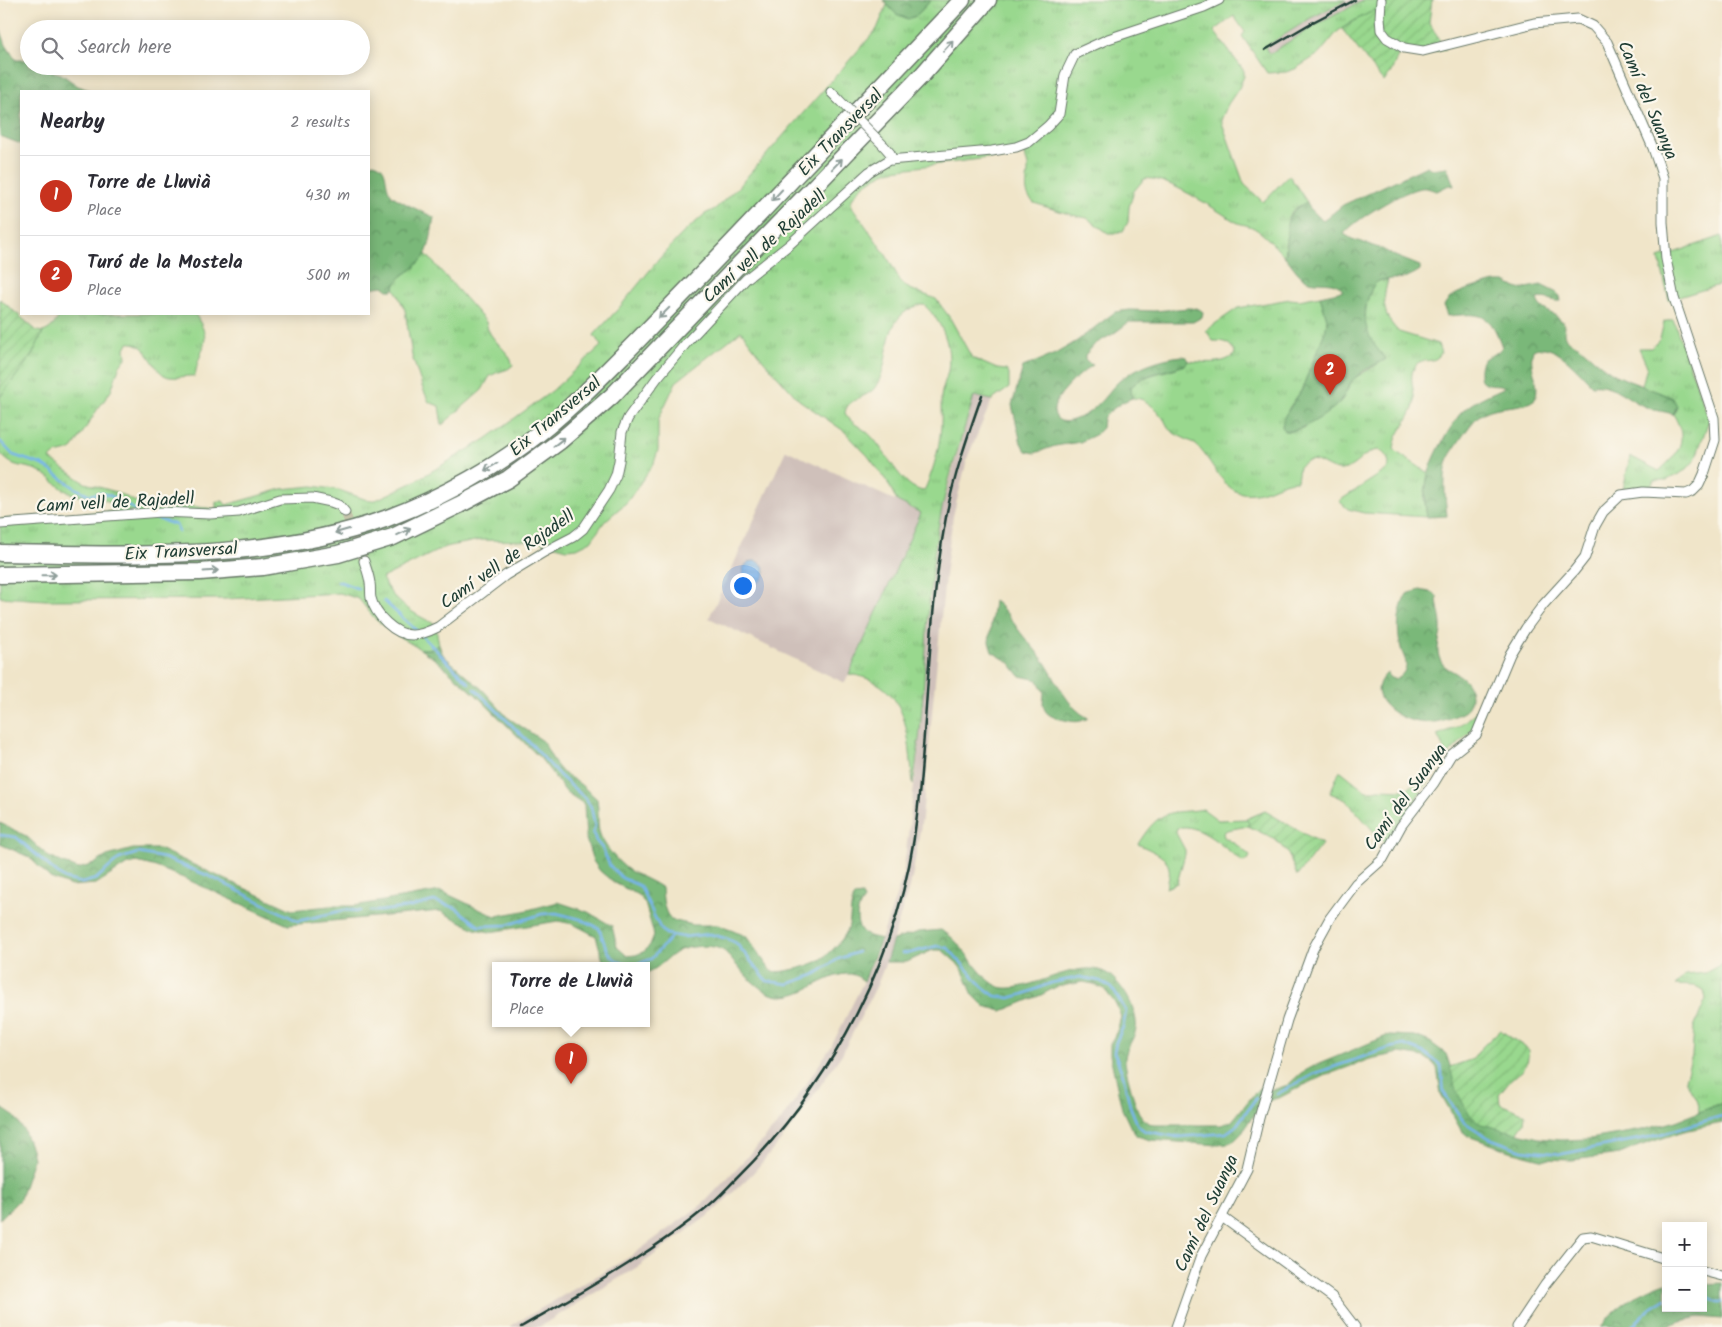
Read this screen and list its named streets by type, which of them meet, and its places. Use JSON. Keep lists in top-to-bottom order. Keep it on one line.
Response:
{"streets":{"highway":["Eix Transversal"],"street":["Camí del Suanya","Camí vell de Rajadell"]},"page":{"search":"Search here","heading":["Nearby","2 results"],"list":[{"mark":"1","name":"Torre de Lluvià","note":"Place","value":"430 m"},{"mark":"2","name":"Turó de la Mostela","note":"Place","value":"500 m"}],"pins":["2","1"],"popup":["Torre de Lluvià","Place"],"map_buttons":["+","−"]}}
